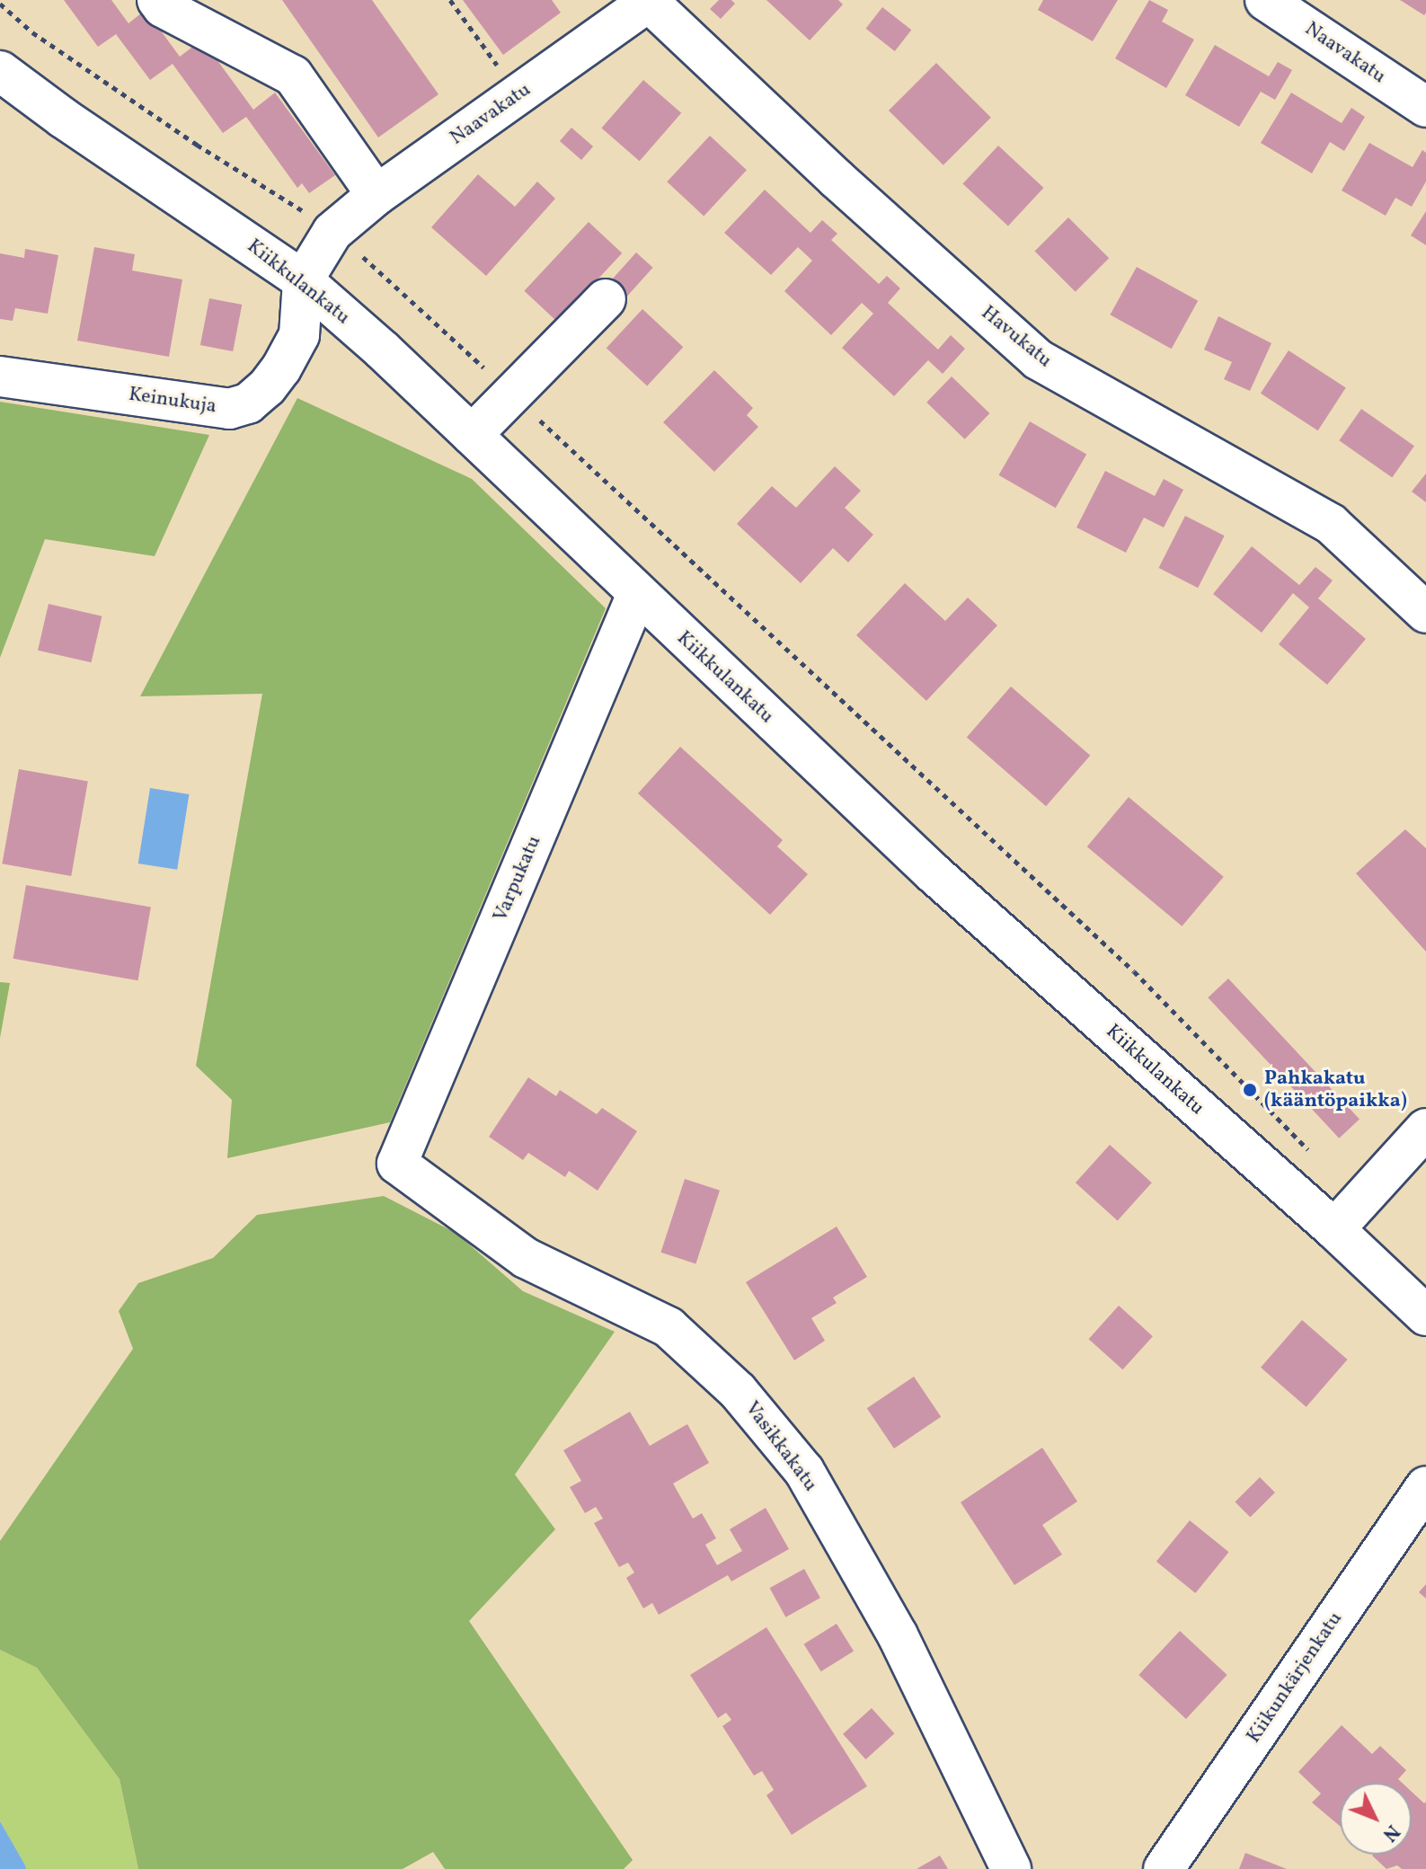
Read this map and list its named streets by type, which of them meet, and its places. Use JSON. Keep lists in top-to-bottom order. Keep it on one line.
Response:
{"streets":{"street":["Naavakatu","Kiikkulankatu","Havukatu","Keinukuja","Varpukatu","Vasikkakatu","Kiikunkärjenkatu"]},"crossings":[["Naavakatu","Kiikkulankatu"],["Naavakatu","Havukatu"],["Naavakatu","Keinukuja"],["Kiikkulankatu","Keinukuja"],["Kiikkulankatu","Varpukatu"],["Varpukatu","Vasikkakatu"]],"places":["Pahkakatu (kääntöpaikka)"],"north":"bottom right"}
